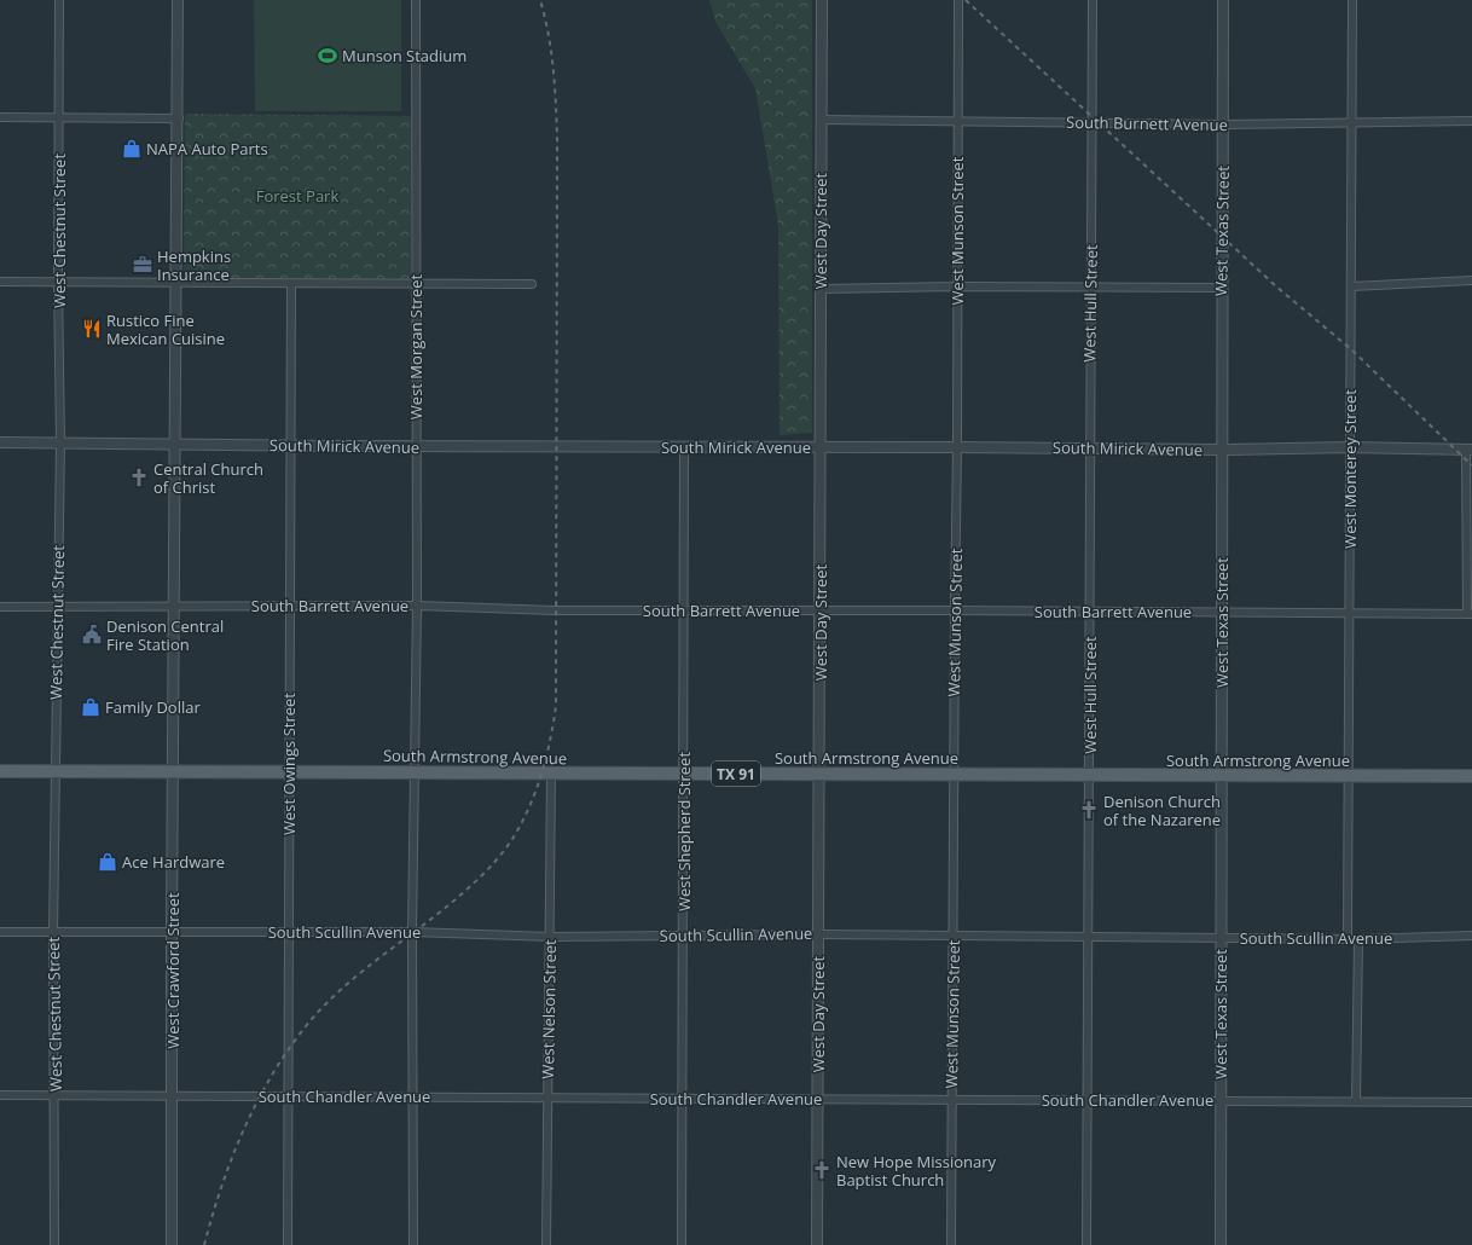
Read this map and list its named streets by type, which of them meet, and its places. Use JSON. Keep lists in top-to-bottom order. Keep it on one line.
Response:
{"streets":{"main road":["South Armstrong Avenue","TX 91"],"street":["South Burnett Avenue","West Chestnut Street","West Day Street","West Munson Street","West Texas Street","West Hull Street","West Morgan Street","South Mirick Avenue","West Monterey Street","South Barrett Avenue","West Owings Street","West Shepherd Street","South Scullin Avenue","West Crawford Street","West Nelson Street","South Chandler Avenue"]},"crossings":[["South Burnett Avenue","West Day Street"],["South Burnett Avenue","West Munson Street"],["South Burnett Avenue","West Texas Street"],["South Burnett Avenue","West Hull Street"],["South Burnett Avenue","West Monterey Street"],["West Chestnut Street","South Mirick Avenue"],["West Chestnut Street","South Barrett Avenue"],["West Chestnut Street","South Armstrong Avenue"],["West Chestnut Street","South Scullin Avenue"],["West Chestnut Street","South Chandler Avenue"],["West Day Street","South Mirick Avenue"],["West Day Street","South Barrett Avenue"],["West Day Street","South Armstrong Avenue"],["West Day Street","South Scullin Avenue"],["West Day Street","South Chandler Avenue"],["West Munson Street","South Mirick Avenue"],["West Munson Street","South Barrett Avenue"],["West Munson Street","South Armstrong Avenue"],["West Munson Street","South Scullin Avenue"],["West Munson Street","South Chandler Avenue"],["West Texas Street","South Mirick Avenue"],["West Texas Street","South Barrett Avenue"],["West Texas Street","South Armstrong Avenue"],["West Texas Street","South Scullin Avenue"],["West Texas Street","South Chandler Avenue"],["West Hull Street","South Mirick Avenue"],["West Hull Street","South Barrett Avenue"],["West Hull Street","South Armstrong Avenue"],["West Hull Street","South Scullin Avenue"],["West Hull Street","South Chandler Avenue"],["West Morgan Street","South Mirick Avenue"],["West Morgan Street","South Barrett Avenue"],["West Morgan Street","South Armstrong Avenue"],["West Morgan Street","South Scullin Avenue"],["West Morgan Street","South Chandler Avenue"],["South Mirick Avenue","West Monterey Street"],["South Mirick Avenue","West Owings Street"],["South Mirick Avenue","West Shepherd Street"],["South Mirick Avenue","West Crawford Street"],["West Monterey Street","South Barrett Avenue"],["West Monterey Street","South Armstrong Avenue"],["West Monterey Street","South Scullin Avenue"],["South Barrett Avenue","West Owings Street"],["South Barrett Avenue","West Shepherd Street"],["South Barrett Avenue","West Crawford Street"],["South Armstrong Avenue","West Owings Street"],["South Armstrong Avenue","West Shepherd Street"],["South Armstrong Avenue","West Crawford Street"],["South Armstrong Avenue","West Nelson Street"],["West Owings Street","South Scullin Avenue"],["West Owings Street","South Chandler Avenue"],["West Shepherd Street","South Scullin Avenue"],["West Shepherd Street","South Chandler Avenue"],["South Scullin Avenue","West Crawford Street"],["South Scullin Avenue","West Nelson Street"],["West Crawford Street","South Chandler Avenue"],["West Nelson Street","South Chandler Avenue"]],"parks":["Forest Park"],"places":{"sports":["Munson Stadium"],"shop":["NAPA Auto Parts","Family Dollar","Ace Hardware"],"office":["Hempkins Insurance"],"restaurant":["Rustico Fine Mexican Cuisine"],"church":["Central Church of Christ","Denison Church of the Nazarene","New Hope Missionary Baptist Church"],"public building":["Denison Central Fire Station"]}}
